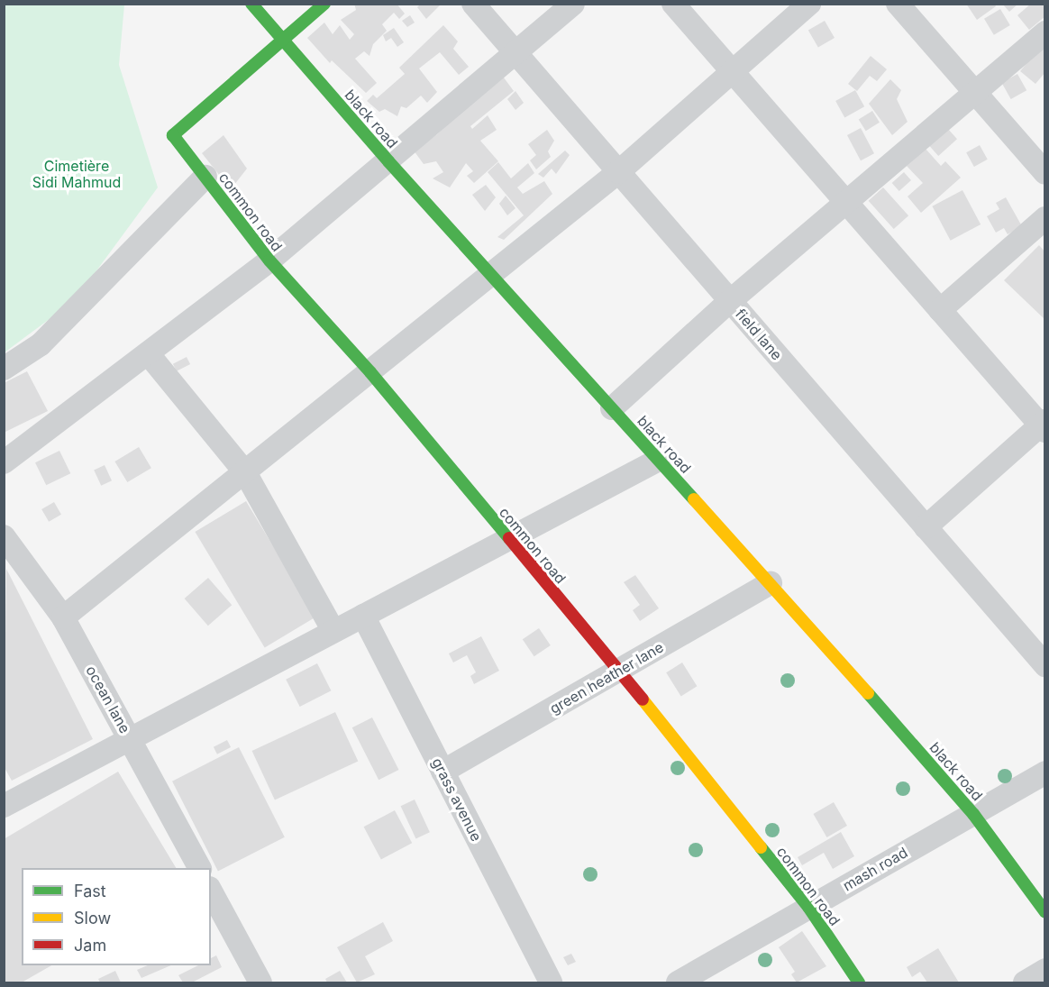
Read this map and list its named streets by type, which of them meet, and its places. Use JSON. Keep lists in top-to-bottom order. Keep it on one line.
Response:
{"streets":{"street":["black road","common road","field lane","green heather lane","ocean lane","grass avenue","mash road"]},"crossings":[["black road","common road"],["black road","green heather lane"],["black road","mash road"],["common road","green heather lane"],["common road","mash road"],["green heather lane","grass avenue"]],"parks":["Cimetière Sidi Mahmud"],"legend":["Fast","Slow","Jam"]}
